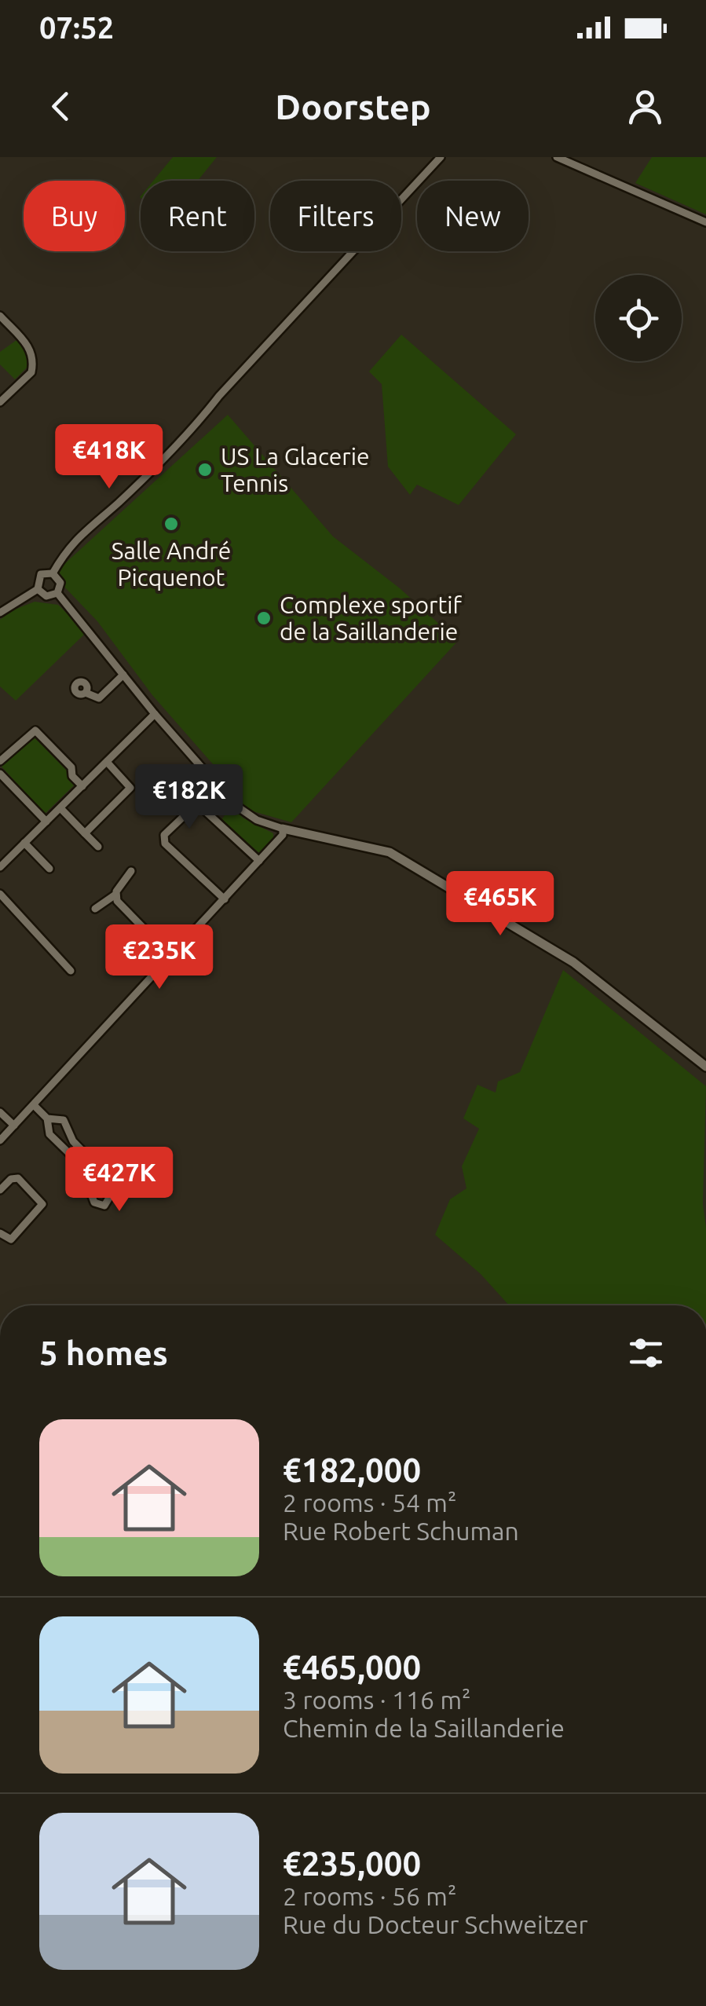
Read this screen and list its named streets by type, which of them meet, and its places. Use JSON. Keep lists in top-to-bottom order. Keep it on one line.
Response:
{"places":["US La Glacerie Tennis","Salle André Picquenot","Complexe sportif de la Saillanderie"],"page":{"status":"07:52","header":"Doorstep","chip":["Buy","Rent","Filters","New"],"price":["€418K","€182K","€465K","€235K","€427K"],"heading":"5 homes","list":[{"name":"€182,000","note":"2 rooms · 54 m² · Rue Robert Schuman"},{"name":"€465,000","note":"3 rooms · 116 m² · Chemin de la Saillanderie"},{"name":"€235,000","note":"2 rooms · 56 m² · Rue du Docteur Schweitzer"}]}}
